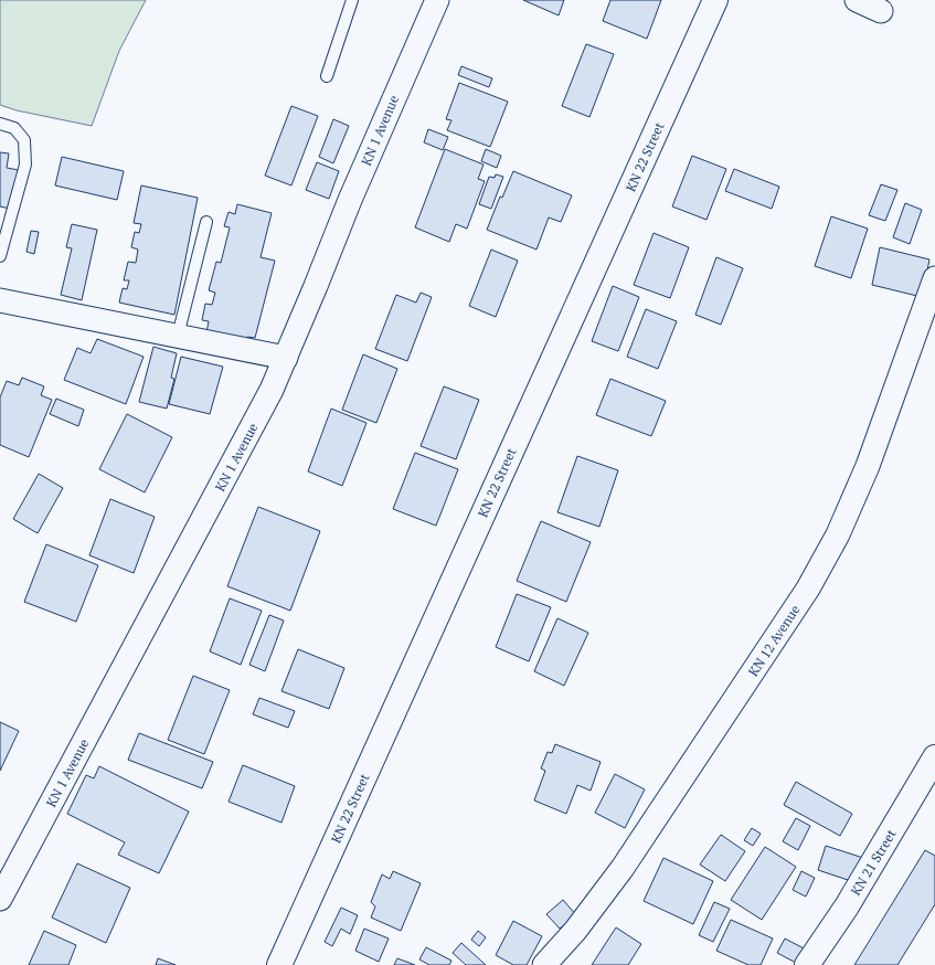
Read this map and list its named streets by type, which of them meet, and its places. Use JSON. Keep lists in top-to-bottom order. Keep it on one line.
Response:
{"streets":{"street":["KN 1 Avenue","KN 22 Street","KN 12 Avenue","KN 21 Street"]}}
